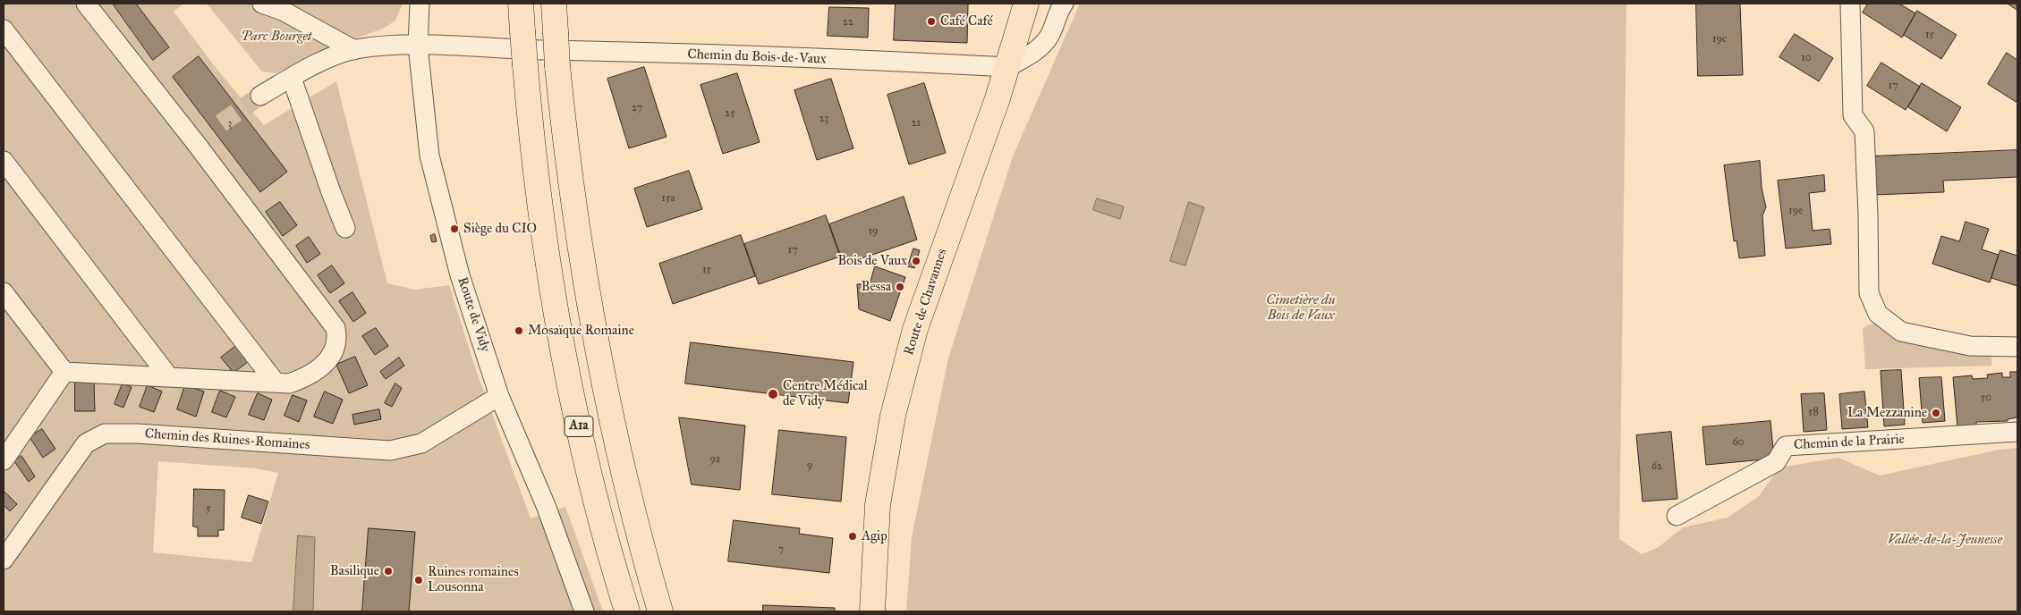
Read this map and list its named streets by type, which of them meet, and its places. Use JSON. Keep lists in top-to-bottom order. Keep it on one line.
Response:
{"streets":{"main road":["Route de Chavannes","A1a"],"street":["Chemin du Bois-de-Vaux","Route de Vidy","Chemin des Ruines-Romaines","Chemin de la Prairie"]},"crossings":[["Chemin du Bois-de-Vaux","Route de Chavannes"],["Chemin du Bois-de-Vaux","Route de Vidy"],["Route de Vidy","Chemin des Ruines-Romaines"]],"parks":["Parc Bourget","Cimetière du Bois de Vaux","Vallée-de-la-Jeunesse"],"places":["Café Café","Siège du CIO","Bois de Vaux","Bessa","Mosaïque Romaine","Centre Médical de Vidy","La Mezzanine","Agip","Basilique","Ruines romaines Lousonna"],"house_numbers":["22","15","19c","10","17","27","25","23","21","3","15a","19e","19","17","15","50","58","60","9a","9","62","5","7"]}
